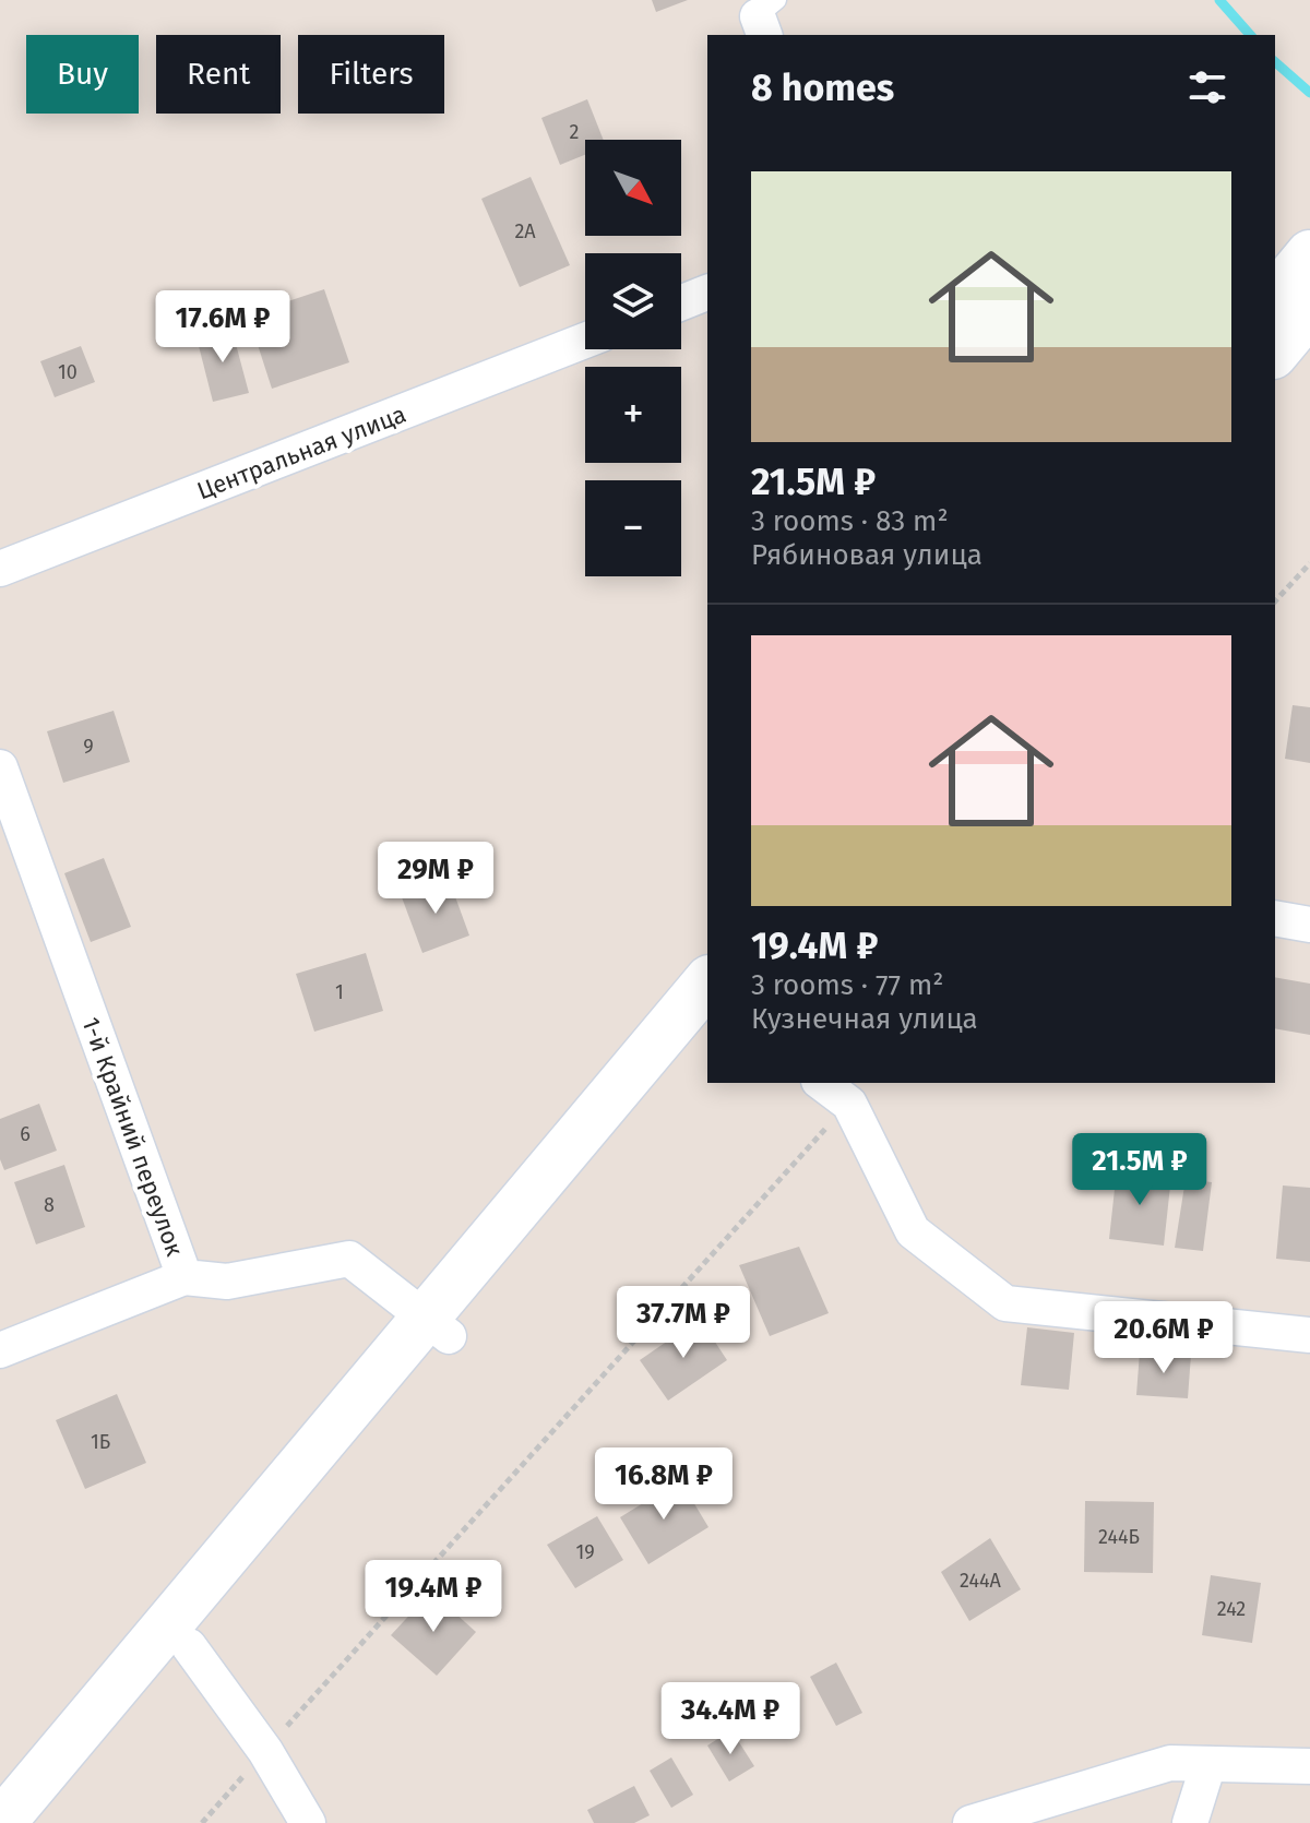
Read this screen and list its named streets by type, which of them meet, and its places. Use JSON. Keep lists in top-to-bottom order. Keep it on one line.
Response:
{"streets":{"street":["Центральная улица","1-й Крайний переулок"]},"house_numbers":["2","2А","10","9","1","6","8","1Б","244Б","19","244А","242"],"north":"bottom right","page":{"chip":["Buy","Rent","Filters"],"heading":"8 homes","map_buttons":["+","−"],"list":[{"name":"21.5M ₽","note":"3 rooms · 83 m² · Рябиновая улица"},{"name":"19.4M ₽","note":"3 rooms · 77 m² · Кузнечная улица"}],"price":["17.6M ₽","29M ₽","21.5M ₽","37.7M ₽","20.6M ₽","16.8M ₽","19.4M ₽","34.4M ₽"]}}
